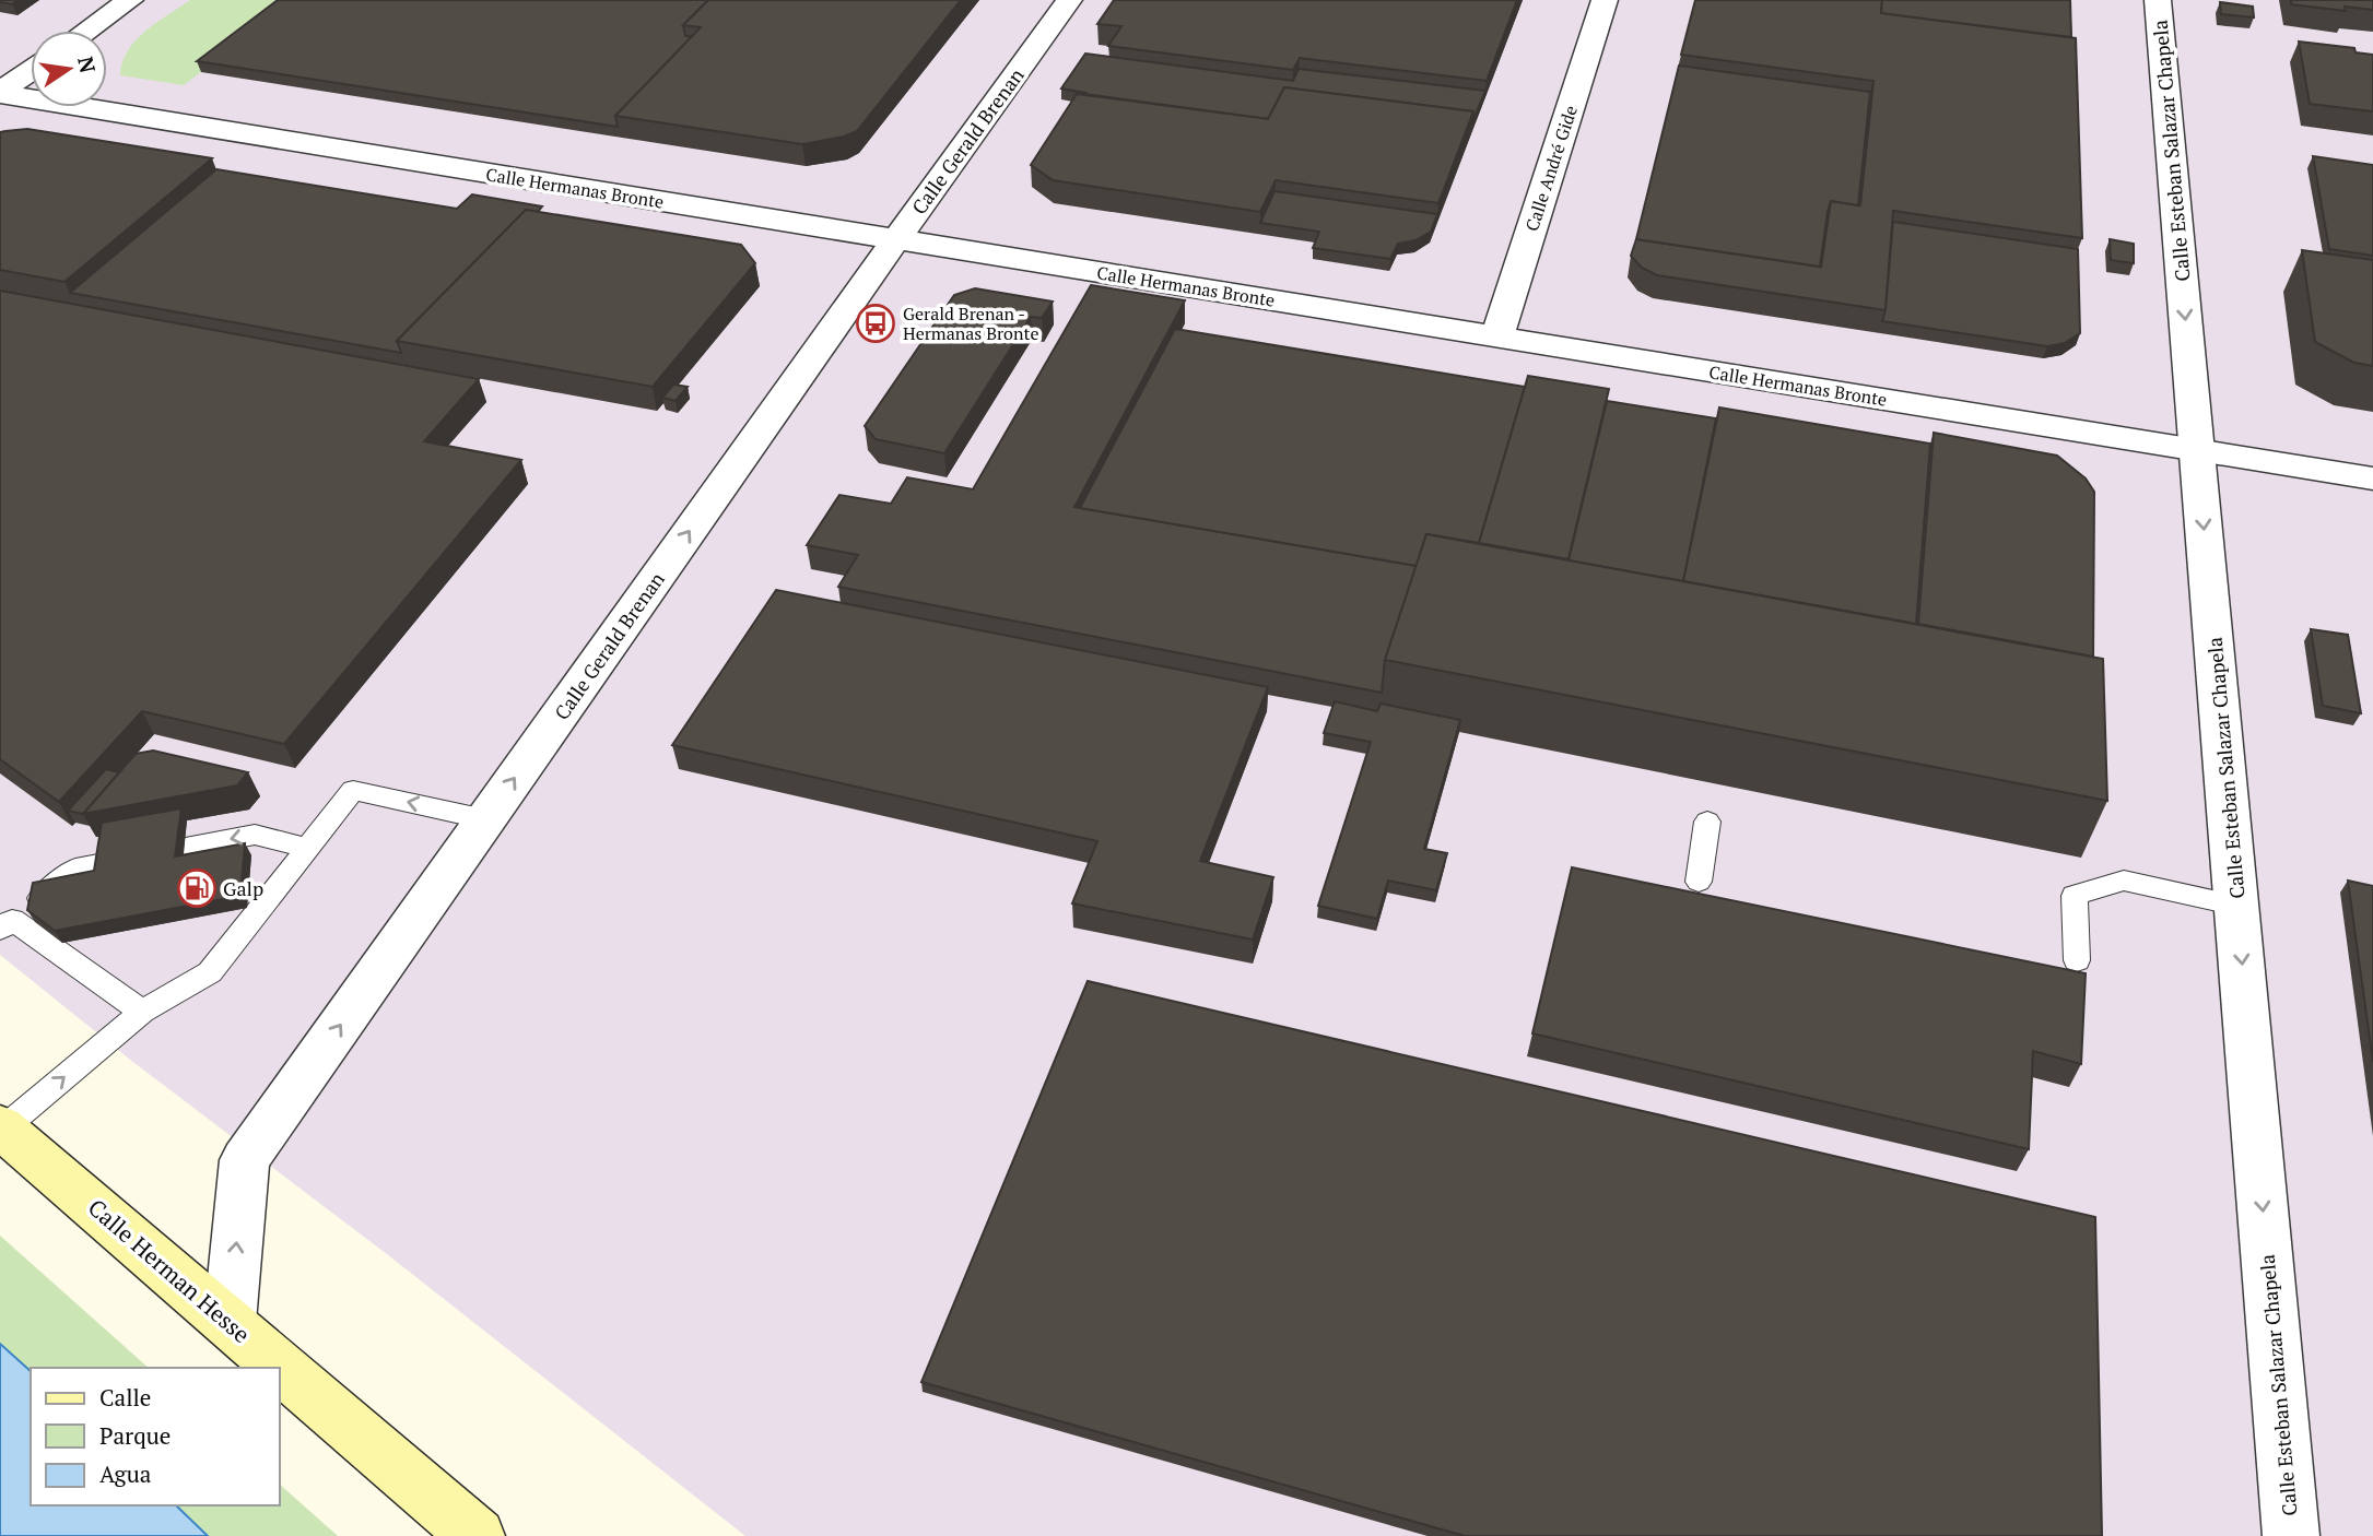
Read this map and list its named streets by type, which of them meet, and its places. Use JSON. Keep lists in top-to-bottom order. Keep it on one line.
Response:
{"streets":{"main road":["Calle Herman Hesse"],"street":["Calle Gerald Brenan","Calle Esteban Salazar Chapela","Calle André Gide","Calle Hermanas Bronte"]},"crossings":[["Calle Gerald Brenan","Calle Hermanas Bronte"],["Calle Gerald Brenan","Calle Herman Hesse"],["Calle Esteban Salazar Chapela","Calle Hermanas Bronte"],["Calle André Gide","Calle Hermanas Bronte"]],"one_way":["Calle Gerald Brenan","Calle Esteban Salazar Chapela"],"places":{"bus stop":["Gerald Brenan - Hermanas Bronte"],"fuel station":["Galp"]},"legend":["Calle","Parque","Agua"],"north":"right"}
